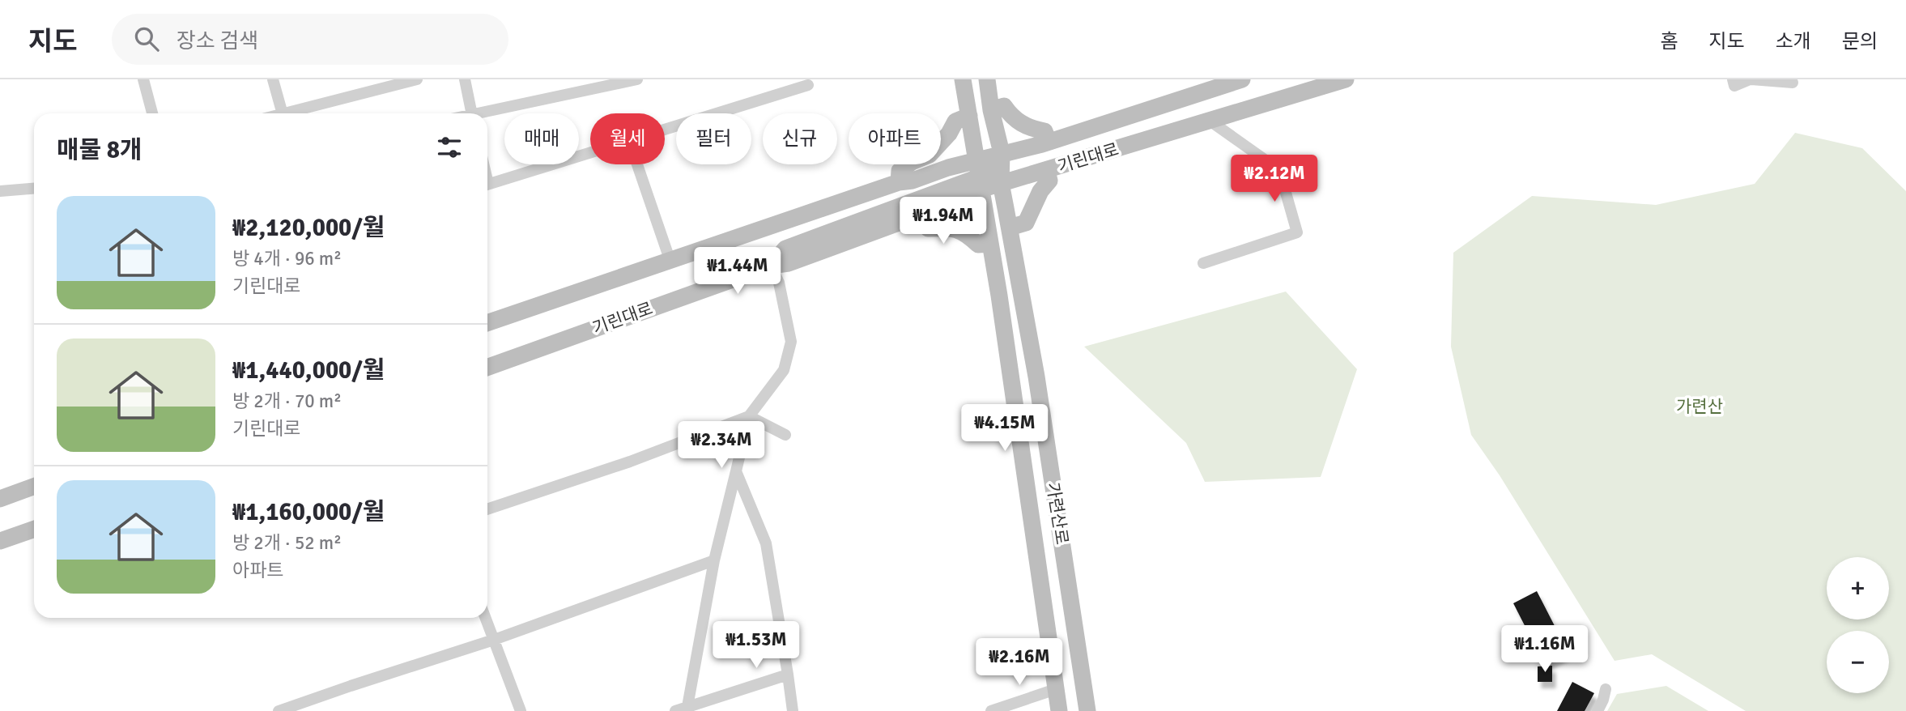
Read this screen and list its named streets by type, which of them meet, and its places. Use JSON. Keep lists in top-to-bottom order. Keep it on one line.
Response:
{"streets":{"street":["기린대로","가련산로"]},"crossings":[["기린대로","가련산로"]],"parks":["가련산"],"page":{"header":"지도","search":"장소 검색","nav":["홈","지도","소개","문의"],"chip":["매매","월세","필터","신규","아파트"],"heading":"매물 8개","price":["₩2.12M","₩1.94M","₩1.44M","₩4.15M","₩2.34M","₩1.53M","₩1.16M","₩2.16M"],"list":[{"name":"₩2,120,000/월","note":"방 4개 · 96 m² · 기린대로"},{"name":"₩1,440,000/월","note":"방 2개 · 70 m² · 기린대로"},{"name":"₩1,160,000/월","note":"방 2개 · 52 m² · 아파트"}],"map_buttons":["+","−"]}}
